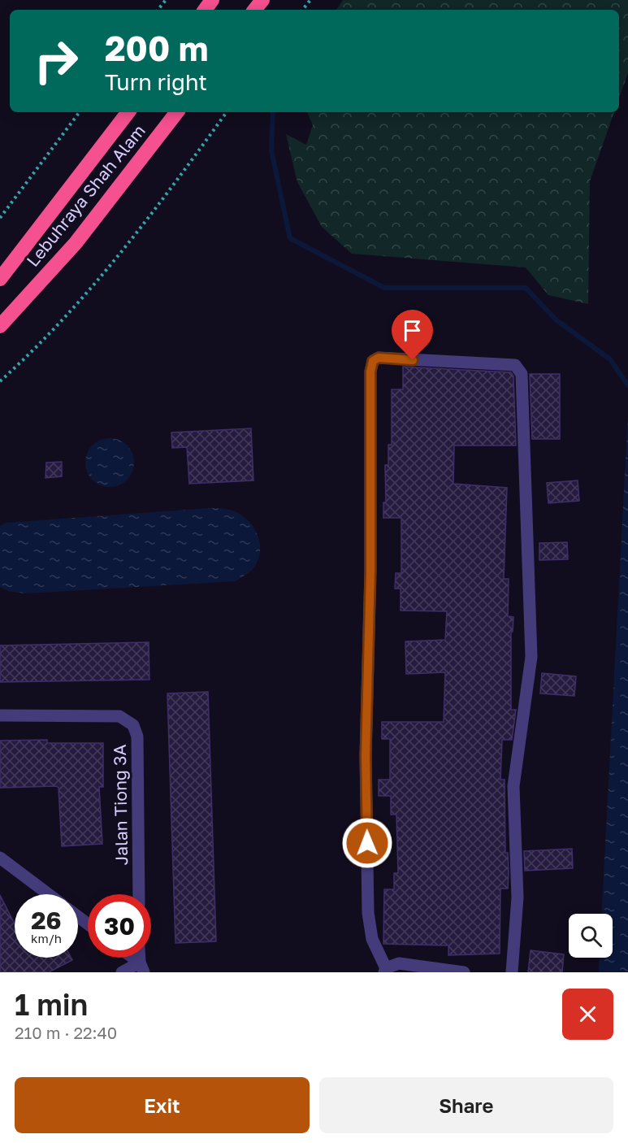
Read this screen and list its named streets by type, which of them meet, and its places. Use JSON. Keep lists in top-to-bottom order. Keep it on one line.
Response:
{"streets":{"highway":["Lebuhraya Shah Alam"],"street":["Jalan Tiong 3A"]},"page":{"turn":["200 m","Turn right"],"speed":"26 km/h","limit":"30","heading":["1 min","210 m · 22:40"],"buttons":["Exit","Share"]}}
